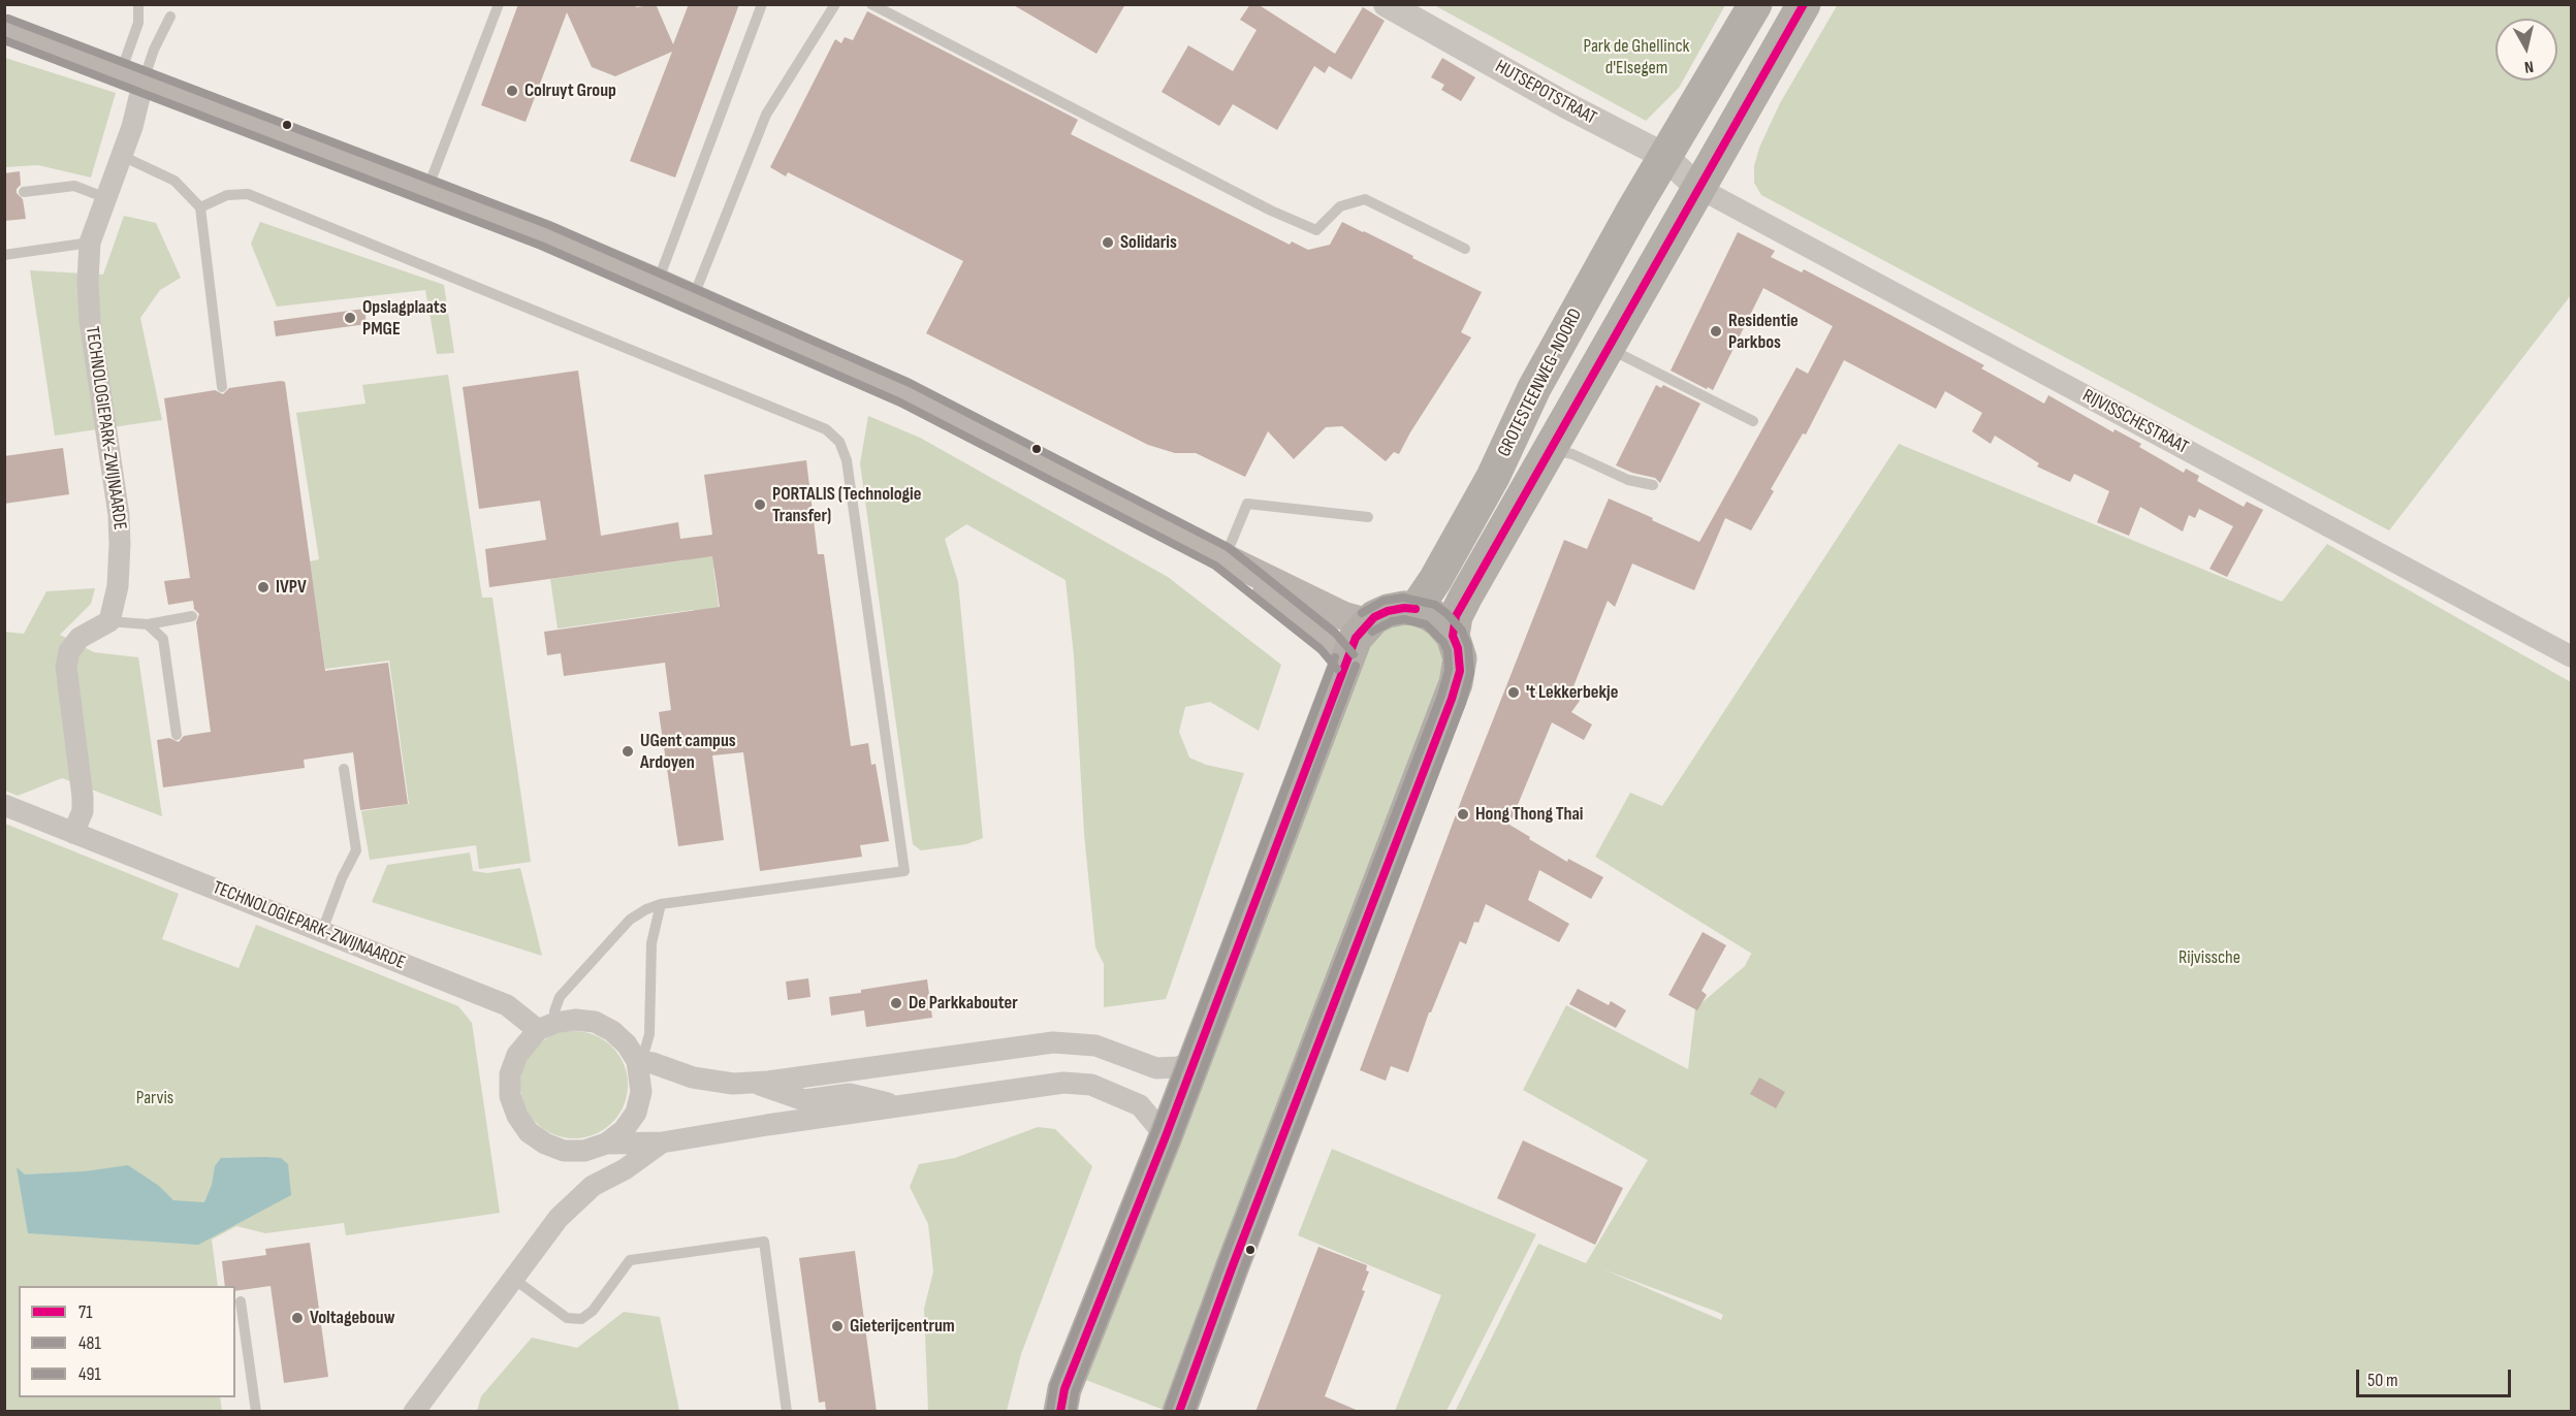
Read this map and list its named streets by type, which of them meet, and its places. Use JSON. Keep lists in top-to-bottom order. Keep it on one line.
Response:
{"streets":{"highway":["GROTESTEENWEG-NOORD"],"street":["HUTSEPOTSTRAAT","RIJVISSCHESTRAAT","TECHNOLOGIEPARK-ZWIJNAARDE"]},"crossings":[["HUTSEPOTSTRAAT","GROTESTEENWEG-NOORD"],["HUTSEPOTSTRAAT","RIJVISSCHESTRAAT"],["GROTESTEENWEG-NOORD","RIJVISSCHESTRAAT"]],"parks":["Park de Ghellinck d'Elsegem","Rijvissche","Parvis"],"places":["Colruyt Group","Solidaris","Opslagplaats PMGE","Residentie Parkbos","PORTALIS (Technologie Transfer)","IVPV","'t Lekkerbekje","UGent campus Ardoyen","Hong Thong Thai","De Parkkabouter","Voltagebouw","Gieterijcentrum"],"lines":["transit line 71","transit line 491","transit line 481"],"legend":["71","481","491"],"scale_bar":"50 m","north":"bottom"}
